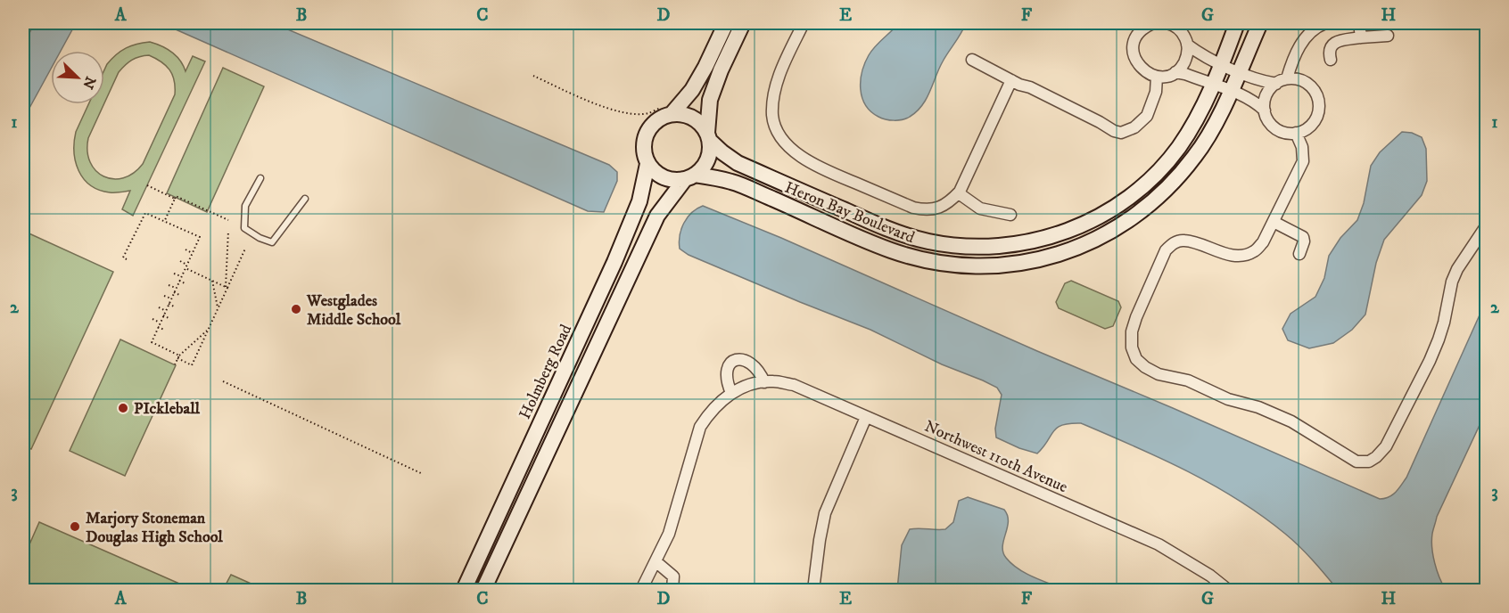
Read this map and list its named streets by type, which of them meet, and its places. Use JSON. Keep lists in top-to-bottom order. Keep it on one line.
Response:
{"streets":{"street":["Heron Bay Boulevard","Holmberg Road","Northwest 110th Avenue"]},"crossings":[["Heron Bay Boulevard","Holmberg Road"]],"places":["Westglades Middle School","PIckleball","Marjory Stoneman Douglas High School"],"north":"bottom right","grid":{"columns":["A","B","C","D","E","F","G","H"],"rows":["1","2","3"]}}
